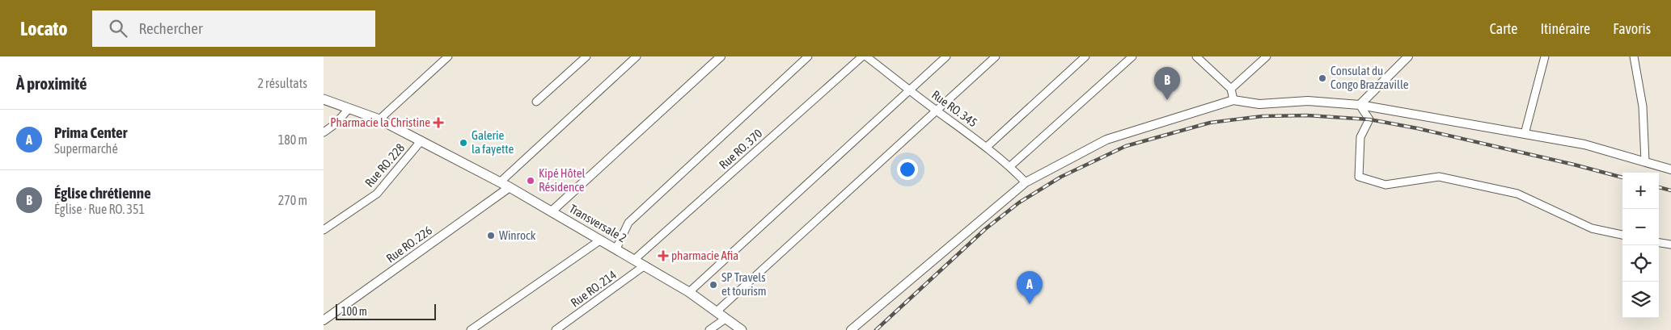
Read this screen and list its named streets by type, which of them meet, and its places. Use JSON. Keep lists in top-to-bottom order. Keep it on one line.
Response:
{"streets":{"main road":["Transversale 2"],"street":["Rue RO. 345","Rue RO. 370","Rue RO. 228","Rue RO. 226","Rue RO. 214"]},"crossings":[["Rue RO. 370","Transversale 2"],["Rue RO. 228","Transversale 2"],["Transversale 2","Rue RO. 226"],["Transversale 2","Rue RO. 214"]],"places":{"other":["Consulat du Congo Brazzaville","Galerie la fayette","Kipé Hôtel Résidence","Winrock","SP Travels et tourism"],"health":["Pharmacie la Christine","pharmacie Afia"]},"scale_bar":"100 m","page":{"header":"Locato","search":"Rechercher","nav":["Carte","Itinéraire","Favoris"],"heading":["À proximité","2 résultats"],"pins":["B","A"],"list":[{"mark":"A","name":"Prima Center","note":"Supermarché","value":"180 m"},{"mark":"B","name":"Église chrétienne","note":"Église · Rue RO. 351","value":"270 m"}],"map_buttons":["+","−"],"scale":"100 m"}}
